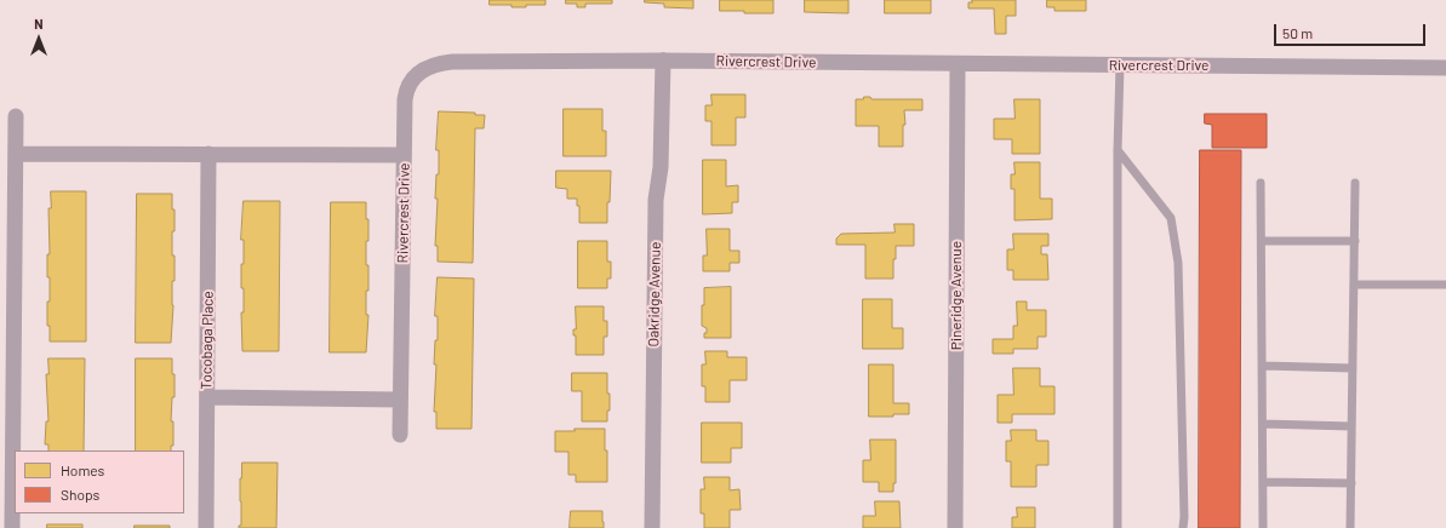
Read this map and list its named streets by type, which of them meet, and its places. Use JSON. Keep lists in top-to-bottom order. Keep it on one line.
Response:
{"streets":{"street":["Rivercrest Drive","Oakridge Avenue","Pineridge Avenue","Tocobaga Place"]},"crossings":[["Rivercrest Drive","Oakridge Avenue"],["Rivercrest Drive","Pineridge Avenue"]],"legend":["Homes","Shops"],"scale_bar":"50 m","north":"top"}
